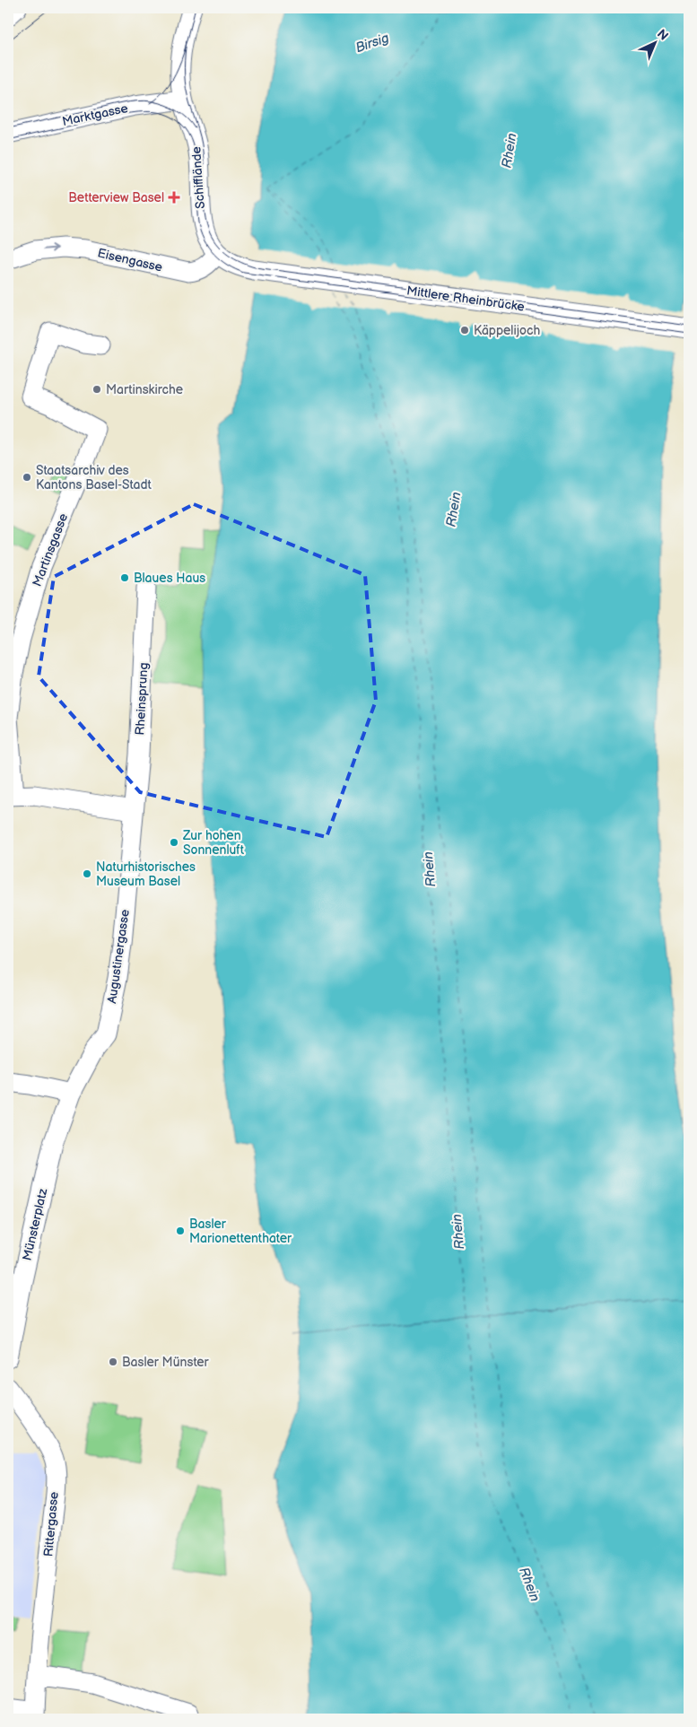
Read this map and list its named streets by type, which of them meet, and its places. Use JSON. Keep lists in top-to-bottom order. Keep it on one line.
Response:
{"streets":{"street":["Marktgasse","Schifflände","Eisengasse","Mittlere Rheinbrücke","Martinsgasse","Rheinsprung","Augustinergasse","Münsterplatz","Rittergasse"]},"crossings":[["Marktgasse","Schifflände"],["Schifflände","Eisengasse"],["Schifflände","Mittlere Rheinbrücke"],["Eisengasse","Mittlere Rheinbrücke"],["Martinsgasse","Rheinsprung"],["Martinsgasse","Augustinergasse"],["Rheinsprung","Augustinergasse"],["Augustinergasse","Münsterplatz"]],"one_way":["Eisengasse"],"water":["Birsig","Rhein"],"places":{"health":["Betterview Basel"],"other":["Käppelijoch","Martinskirche","Staatsarchiv des Kantons Basel-Stadt","Blaues Haus","Zur hohen Sonnenluft","Naturhistorisches Museum Basel","Basler Marionettenthater","Basler Münster"]},"north":"top right"}
